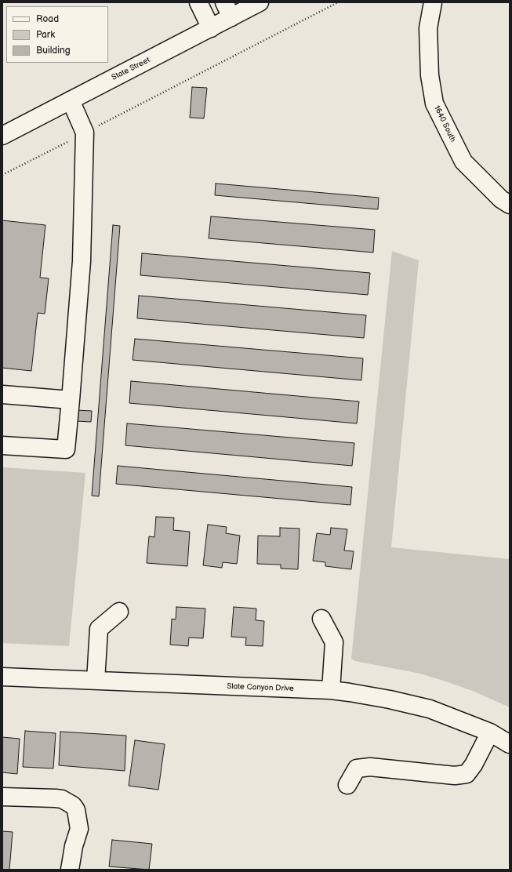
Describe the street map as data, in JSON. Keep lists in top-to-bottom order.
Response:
{
  "streets": {
    "street": ["State Street", "1640 South", "Slate Canyon Drive"]
  },
  "legend": ["Road", "Park", "Building"]
}
